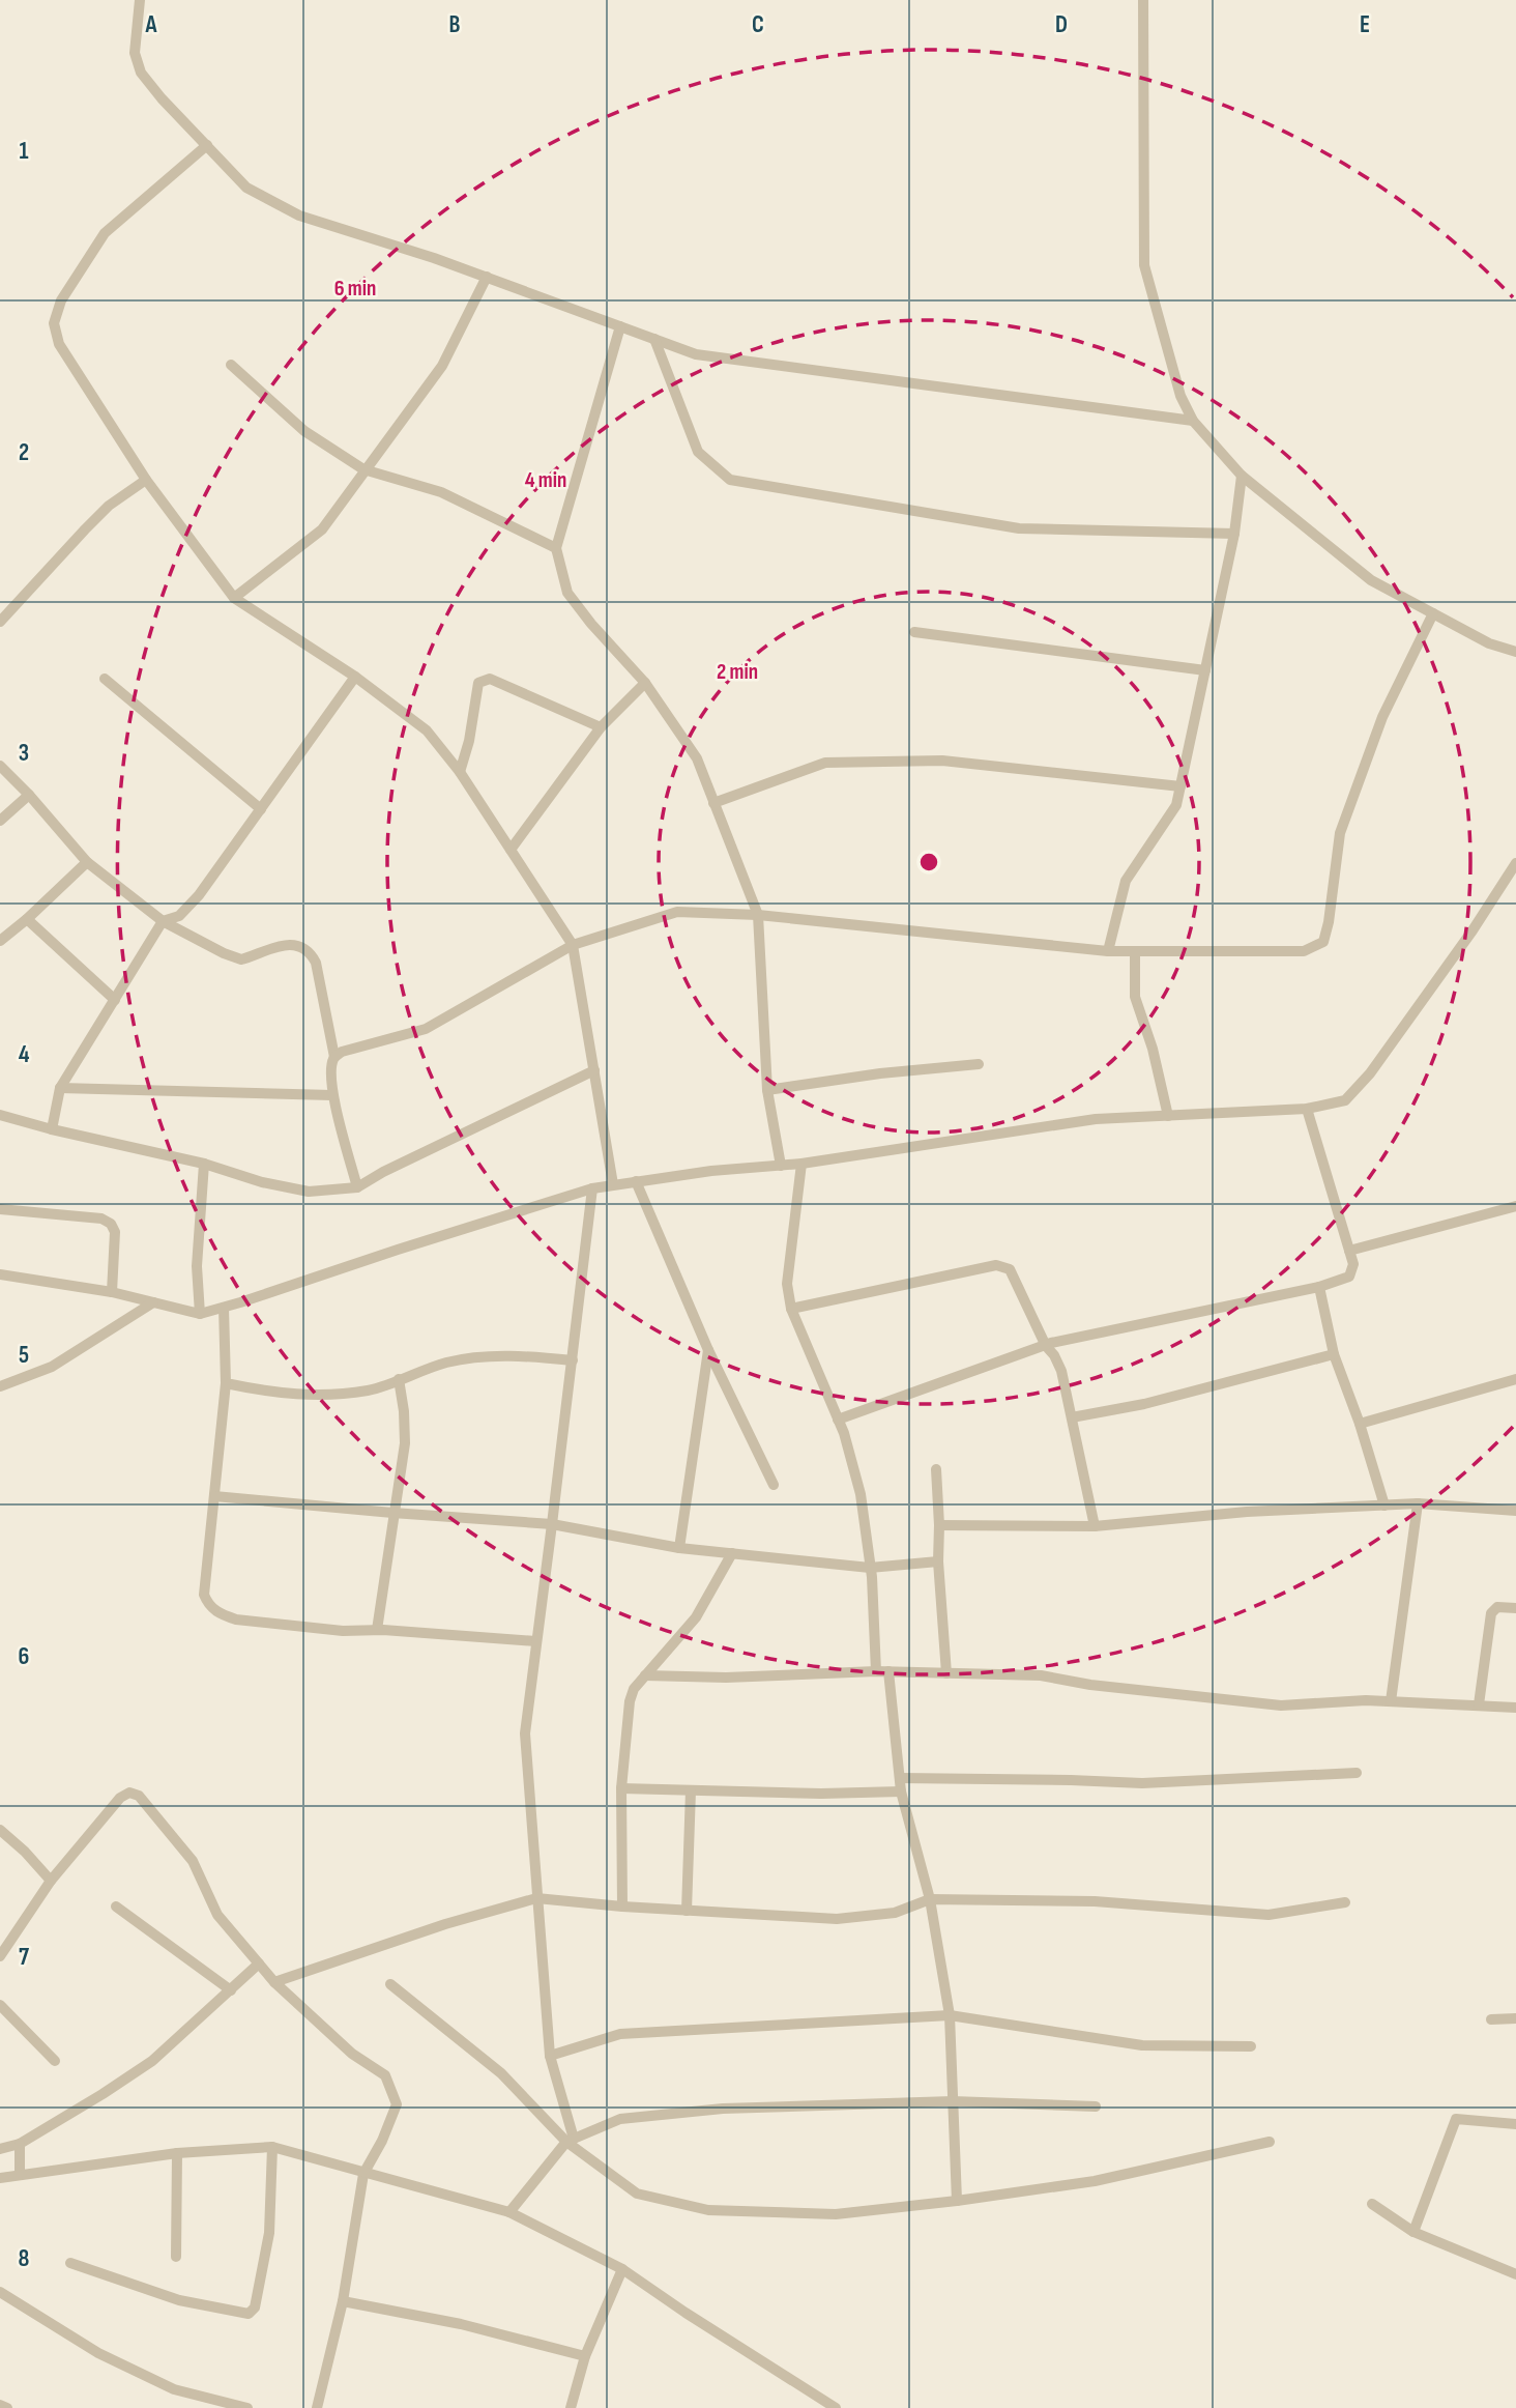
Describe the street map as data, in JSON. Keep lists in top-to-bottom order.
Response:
{
  "grid": {
    "columns": [
      "A",
      "B",
      "C",
      "D",
      "E"
    ],
    "rows": [
      "1",
      "2",
      "3",
      "4",
      "5",
      "6",
      "7",
      "8"
    ]
  },
  "rings": ["6 min", "4 min", "2 min"]
}
